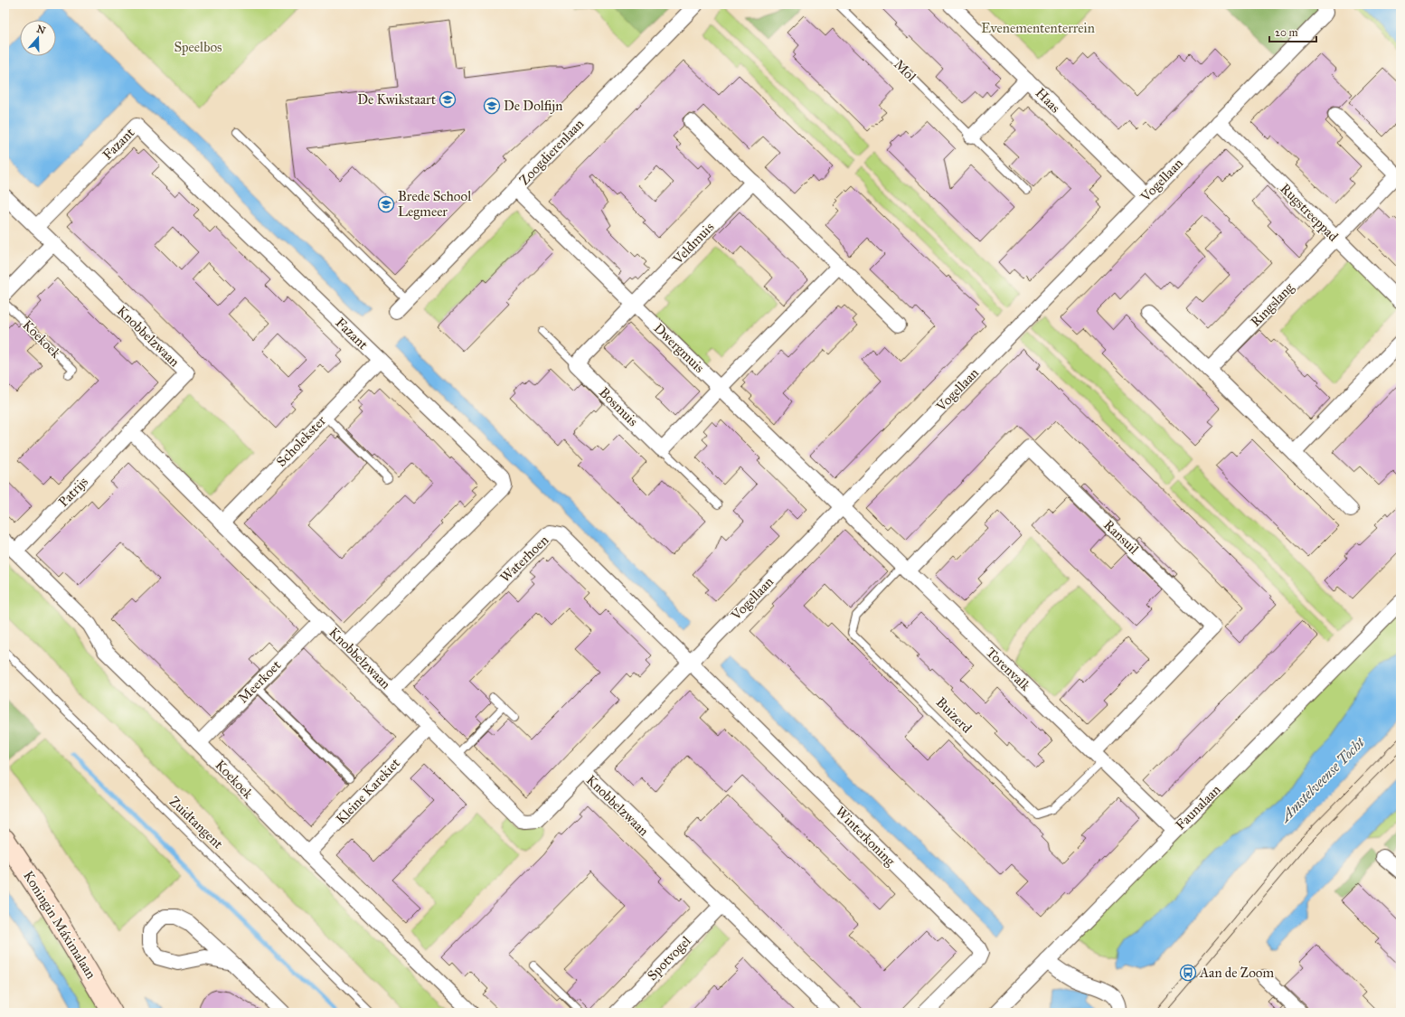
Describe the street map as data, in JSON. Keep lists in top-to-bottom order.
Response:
{
  "streets": {
    "main road": ["Koningin Máximalaan"],
    "street": [
      "Haas",
      "Fazant",
      "Zoogdierenlaan",
      "Vogellaan",
      "Rugstreeppad",
      "Veldmuis",
      "Ringslang",
      "Knobbelzwaan",
      "Koekoek",
      "Dwergmuis",
      "Bosmuis",
      "Scholekster",
      "Patrijs",
      "Ransuil",
      "Waterhoen",
      "Torenvalk",
      "Meerkoet",
      "Kleine Karekiet",
      "Faunalaan",
      "Winterkoning",
      "Spotvogel"
    ],
    "lane": ["Mol", "Buizerd", "Zuidtangent"]
  },
  "crossings": [
    ["Haas", "Vogellaan"],
    ["Fazant", "Knobbelzwaan"],
    ["Fazant", "Scholekster"],
    ["Zoogdierenlaan", "Dwergmuis"],
    ["Vogellaan", "Rugstreeppad"],
    ["Vogellaan", "Knobbelzwaan"],
    ["Vogellaan", "Dwergmuis"],
    ["Vogellaan", "Waterhoen"],
    ["Vogellaan", "Torenvalk"],
    ["Vogellaan", "Winterkoning"],
    ["Rugstreeppad", "Ringslang"],
    ["Veldmuis", "Dwergmuis"],
    ["Knobbelzwaan", "Scholekster"],
    ["Knobbelzwaan", "Patrijs"],
    ["Knobbelzwaan", "Waterhoen"],
    ["Knobbelzwaan", "Meerkoet"],
    ["Knobbelzwaan", "Kleine Karekiet"],
    ["Knobbelzwaan", "Spotvogel"],
    ["Koekoek", "Patrijs"],
    ["Koekoek", "Meerkoet"],
    ["Koekoek", "Kleine Karekiet"],
    ["Dwergmuis", "Torenvalk"],
    ["Ransuil", "Torenvalk"],
    ["Ransuil", "Buizerd"],
    ["Waterhoen", "Winterkoning"],
    ["Torenvalk", "Buizerd"],
    ["Torenvalk", "Faunalaan"]
  ],
  "water": ["Amstelveense Tocht"],
  "parks": ["Evenemententerrein", "Speelbos"],
  "places": {
    "school or university": ["De Kwikstaart", "De Dolfijn", "Brede School Legmeer"],
    "bus stop": ["Aan de Zoom"]
  },
  "scale_bar": "20 m",
  "north": "top"
}
